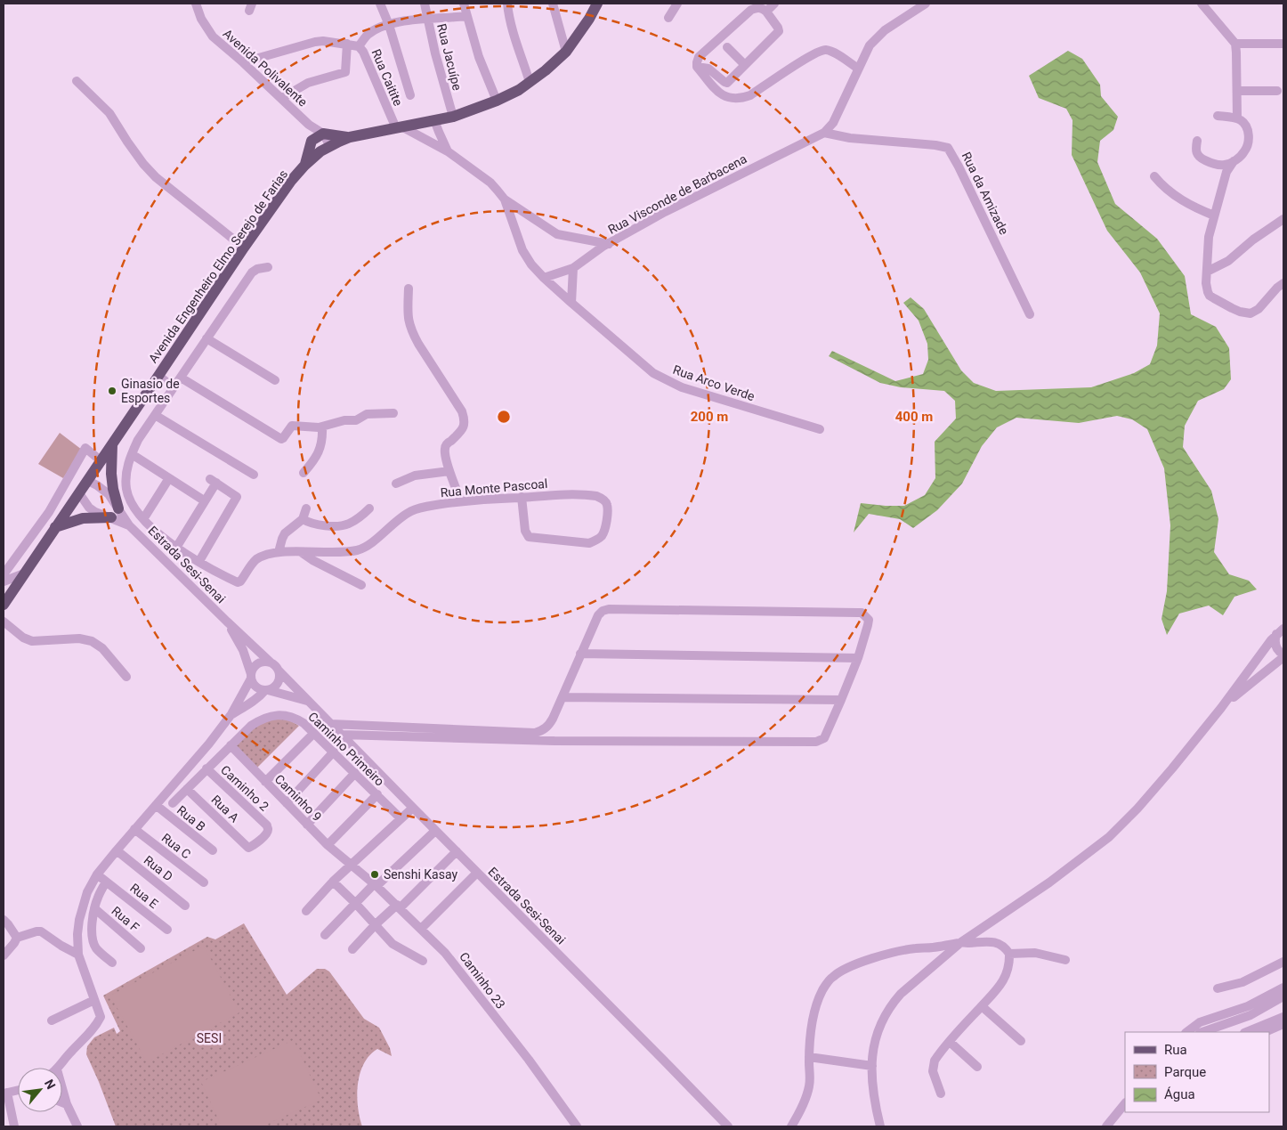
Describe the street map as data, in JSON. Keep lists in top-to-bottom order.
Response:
{
  "streets": {
    "main road": ["Avenida Engenheiro Elmo Serejo de Farias"],
    "street": [
      "Rua Jacuípe",
      "Avenida Polivalente",
      "Rua Caitite",
      "Rua da Amizade",
      "Rua Visconde de Barbacena",
      "Rua Arco Verde",
      "Rua Monte Pascoal",
      "Estrada Sesi-Senai",
      "Caminho Primeiro",
      "Caminho 2",
      "Caminho 9",
      "Rua A",
      "Rua B",
      "Rua C",
      "Rua D",
      "Rua E",
      "Rua F",
      "Caminho 23"
    ]
  },
  "crossings": [
    ["Rua Jacuípe", "Rua Caitite"],
    ["Rua Jacuípe", "Avenida Engenheiro Elmo Serejo de Farias"],
    ["Rua Caitite", "Avenida Engenheiro Elmo Serejo de Farias"],
    ["Rua da Amizade", "Rua Visconde de Barbacena"],
    ["Rua Visconde de Barbacena", "Rua Arco Verde"],
    ["Avenida Engenheiro Elmo Serejo de Farias", "Estrada Sesi-Senai"],
    ["Caminho Primeiro", "Caminho 2"],
    ["Caminho Primeiro", "Caminho 9"],
    ["Caminho 2", "Rua A"],
    ["Caminho 9", "Caminho 23"]
  ],
  "parks": ["SESI"],
  "places": ["Ginasio de Esportes", "Senshi Kasay"],
  "legend": ["Rua", "Parque", "Água"],
  "north": "top right",
  "rings": ["200 m", "400 m"]
}
